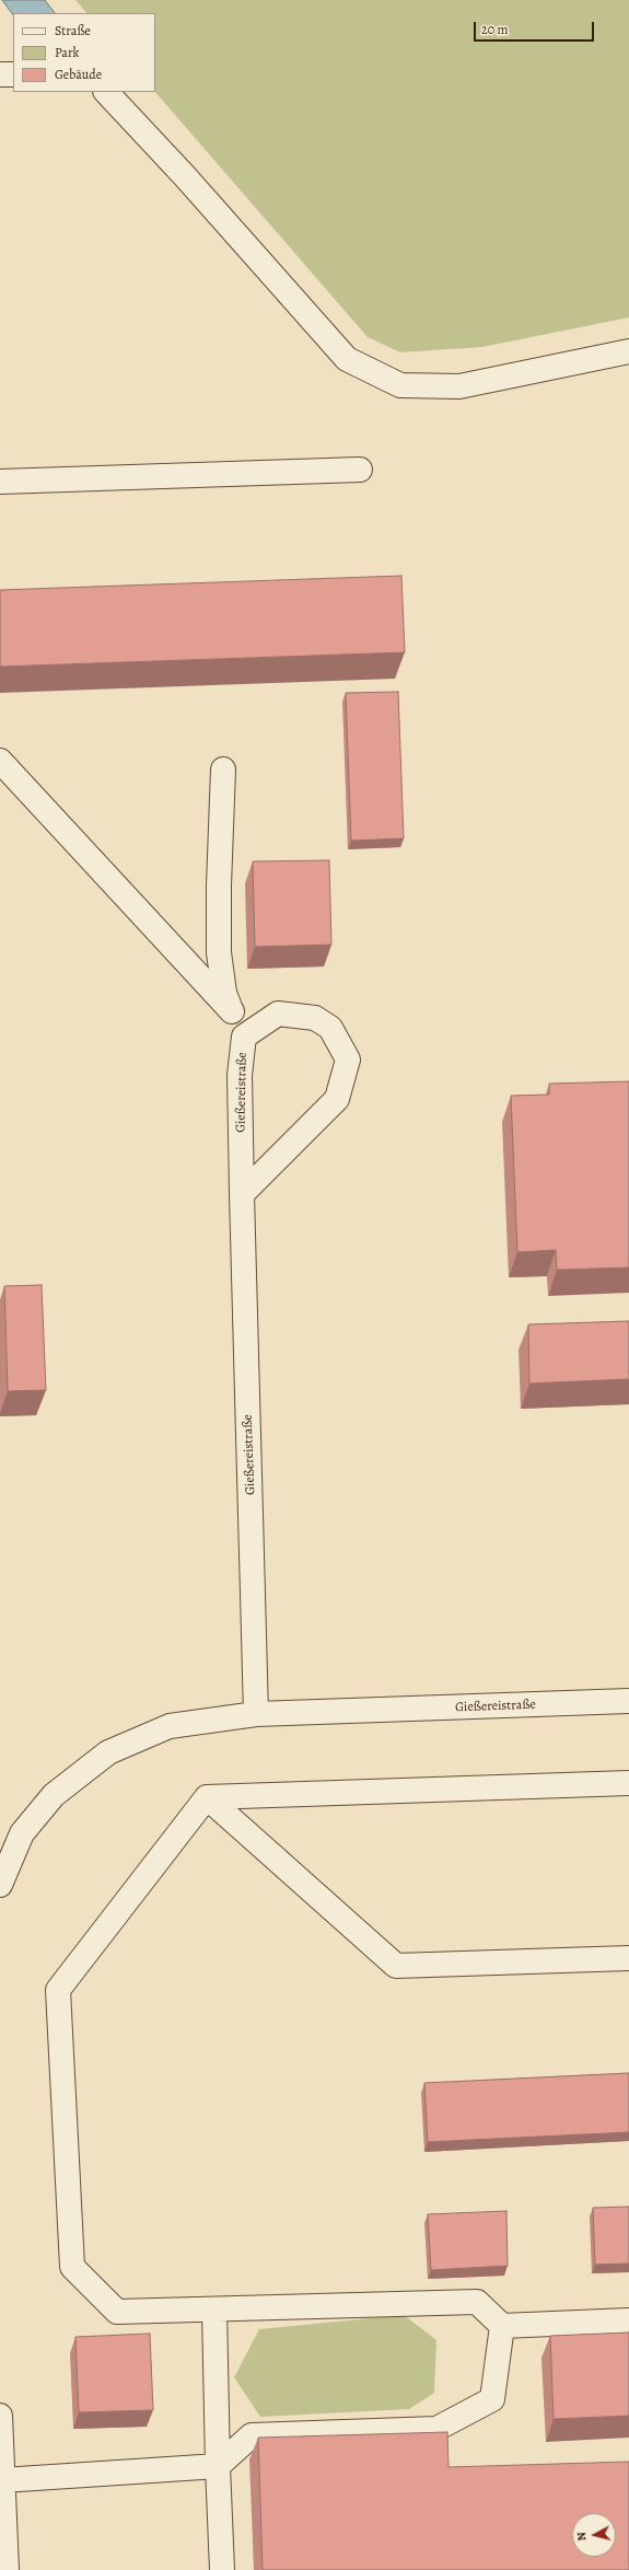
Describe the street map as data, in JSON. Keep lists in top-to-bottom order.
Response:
{
  "streets": {
    "street": ["Gießereistraße"]
  },
  "legend": ["Straße", "Park", "Gebäude"],
  "scale_bar": "20 m",
  "north": "left"
}
